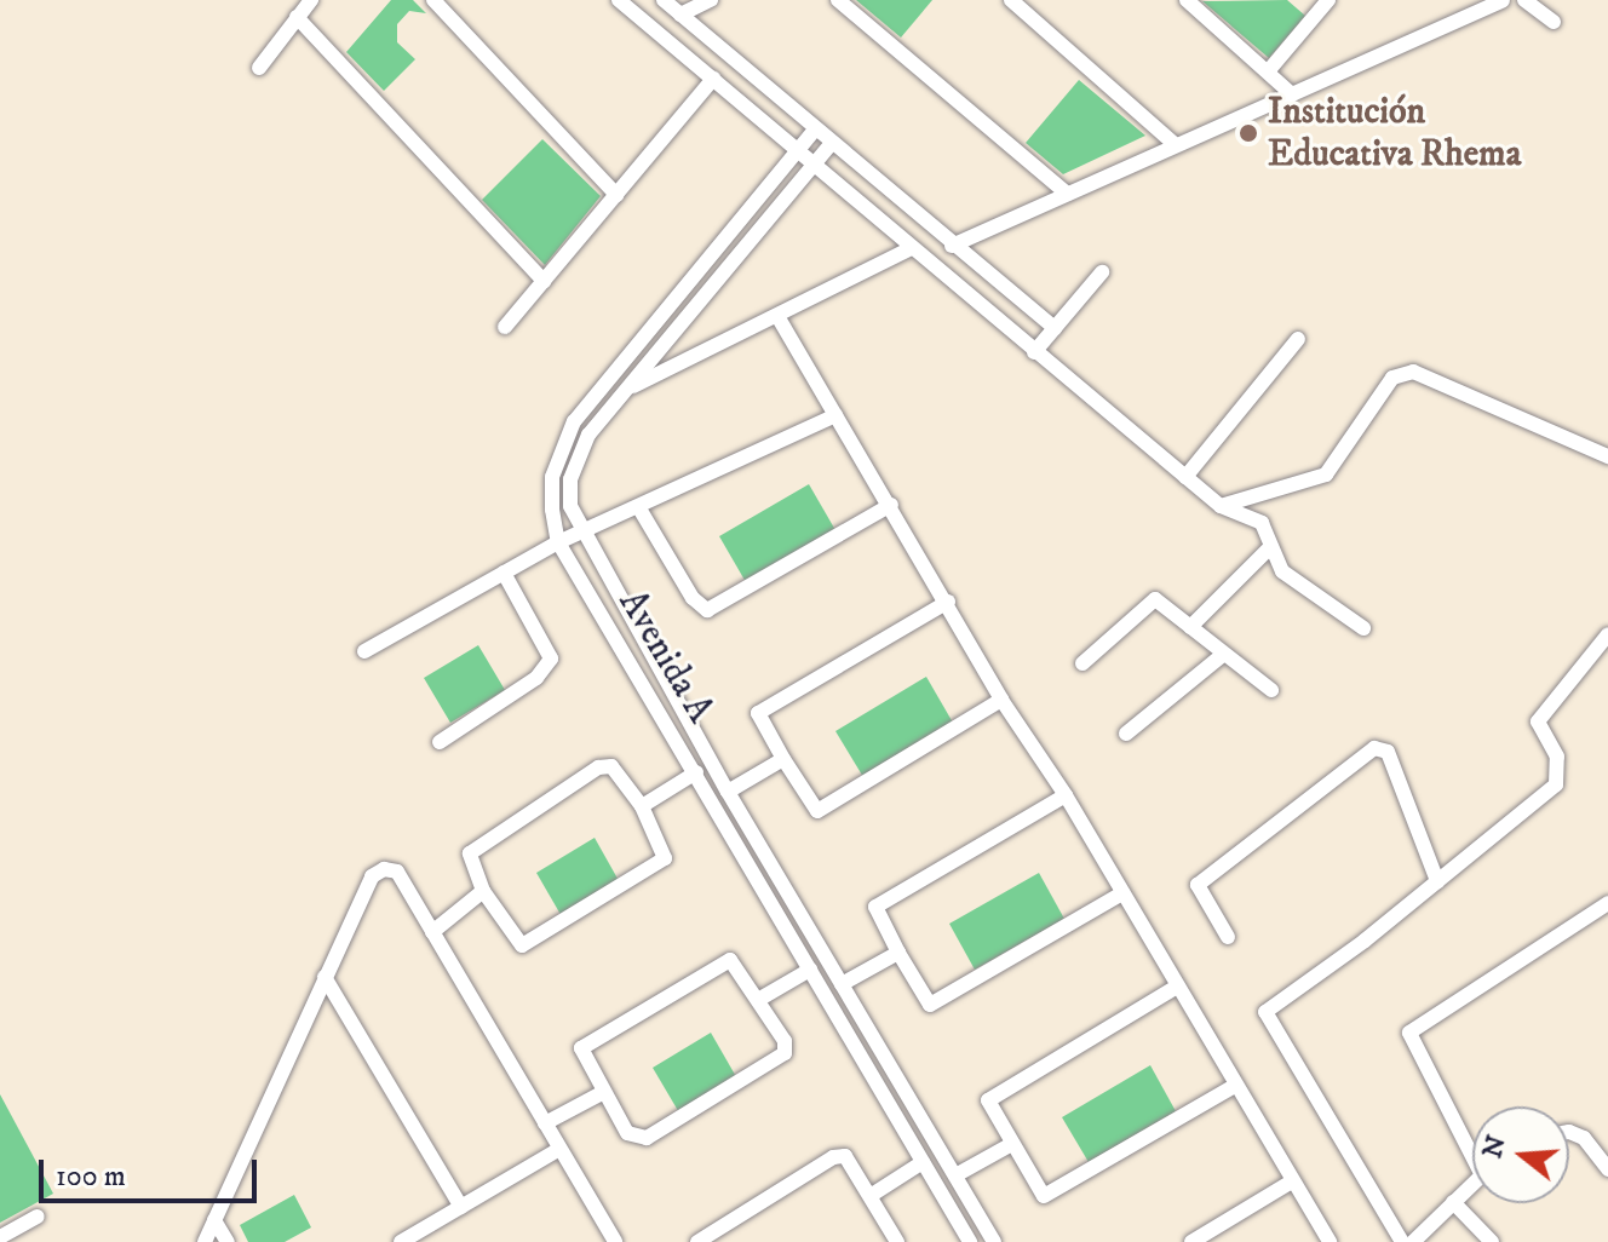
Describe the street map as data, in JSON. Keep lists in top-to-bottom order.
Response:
{
  "streets": {
    "street": ["Avenida A"]
  },
  "places": ["Institución Educativa Rhema"],
  "scale_bar": "100 m",
  "north": "left"
}
